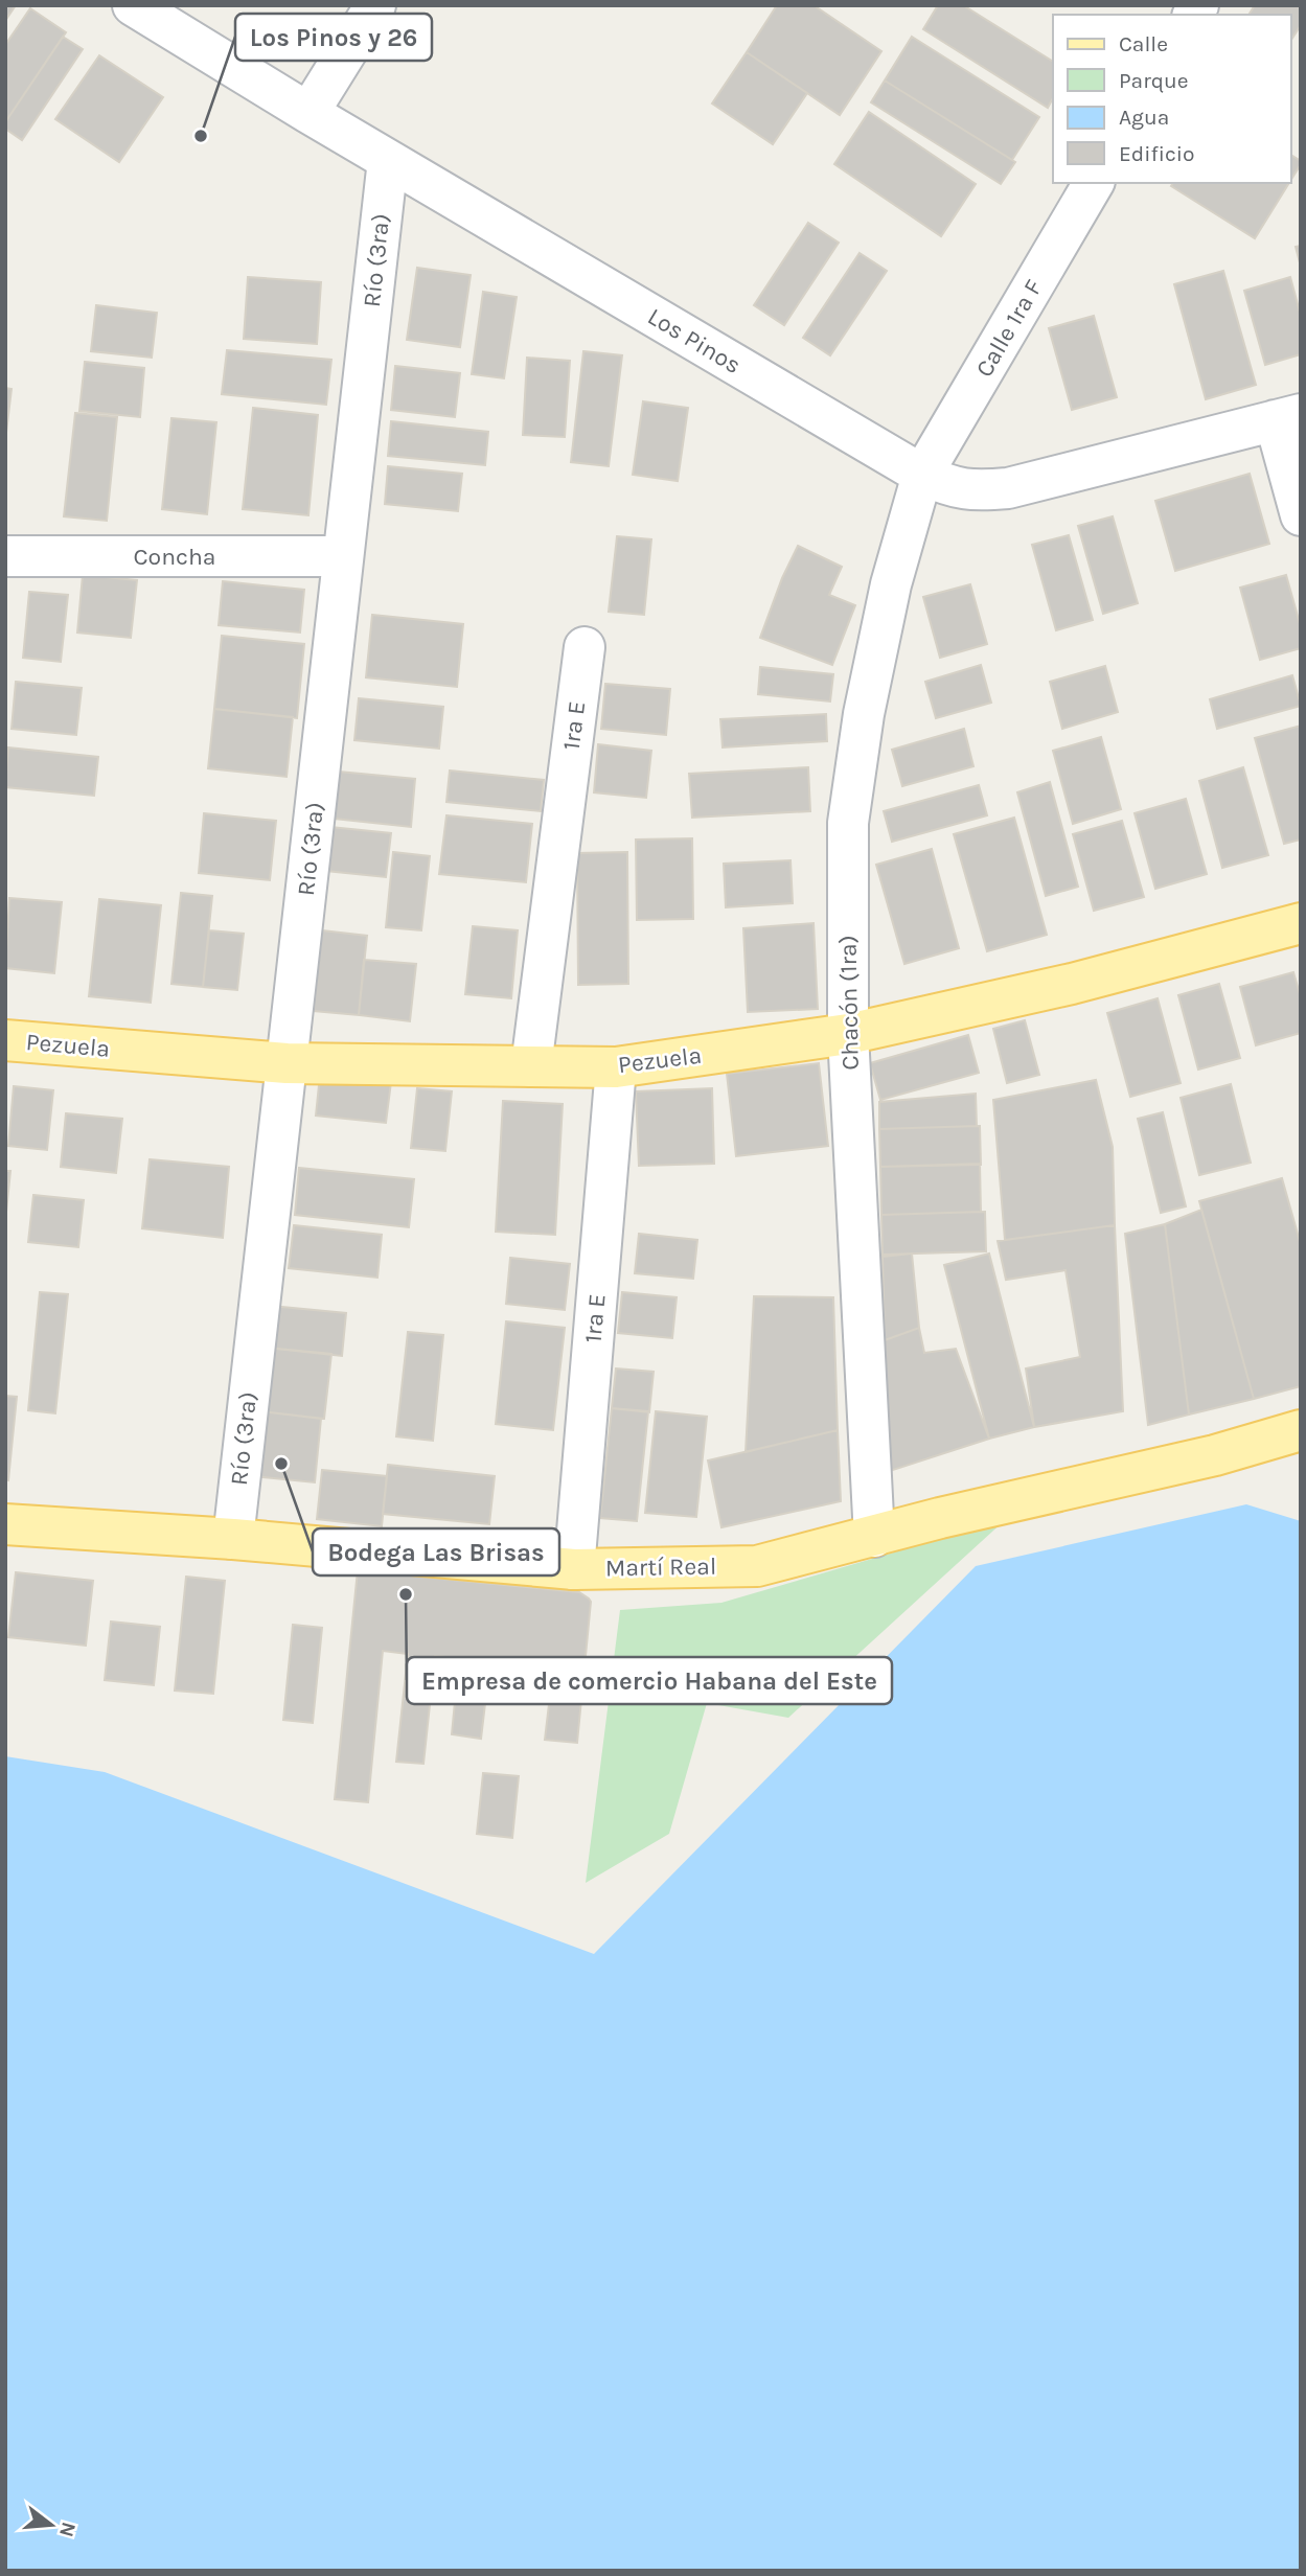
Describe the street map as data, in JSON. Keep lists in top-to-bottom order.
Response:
{
  "streets": {
    "main road": ["Pezuela", "Martí Real"],
    "street": [
      "Río (3ra)",
      "Calle 1ra F",
      "Los Pinos",
      "Concha",
      "1ra E",
      "Chacón (1ra)"
    ]
  },
  "crossings": [
    ["Río (3ra)", "Los Pinos"],
    ["Río (3ra)", "Concha"],
    ["Río (3ra)", "Pezuela"],
    ["Río (3ra)", "Martí Real"],
    ["Calle 1ra F", "Los Pinos"],
    ["Calle 1ra F", "Chacón (1ra)"],
    ["Los Pinos", "Chacón (1ra)"],
    ["1ra E", "Pezuela"],
    ["1ra E", "Martí Real"],
    ["Chacón (1ra)", "Pezuela"],
    ["Chacón (1ra)", "Martí Real"]
  ],
  "places": ["Los Pinos y 26", "Bodega Las Brisas", "Empresa de comercio Habana del Este"],
  "legend": [
    "Calle",
    "Parque",
    "Agua",
    "Edificio"
  ],
  "north": "right"
}
